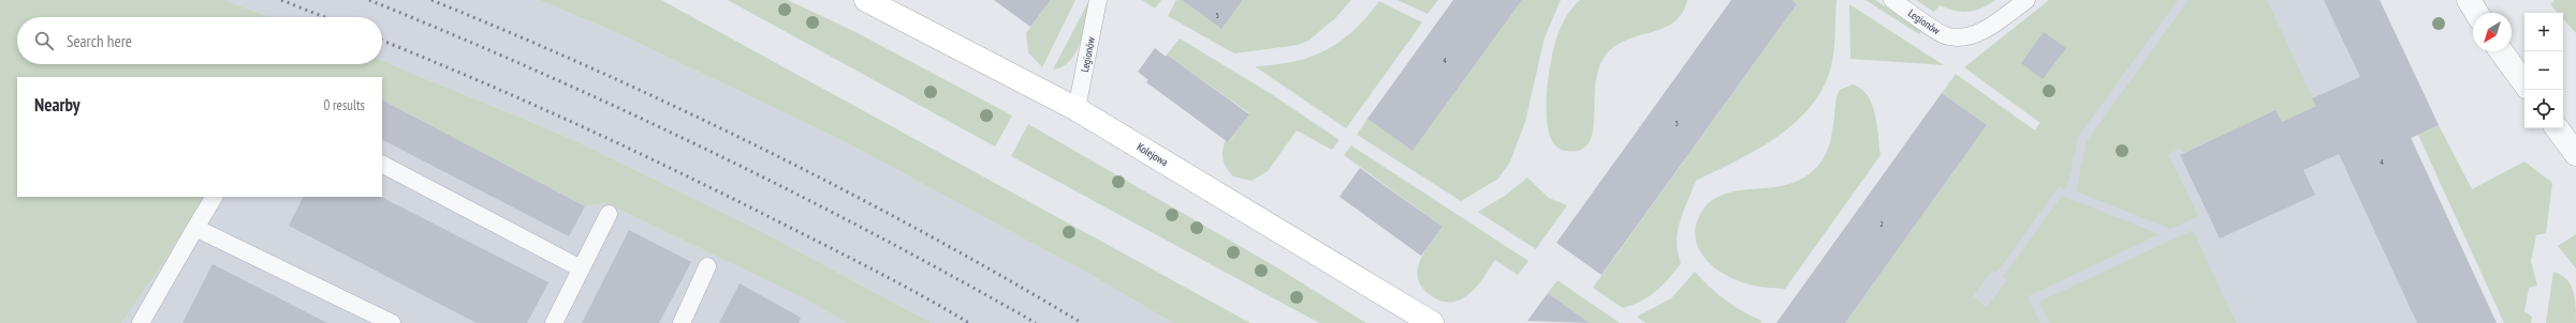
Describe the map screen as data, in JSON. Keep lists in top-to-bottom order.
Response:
{
  "streets": {
    "street": ["Kolejowa"],
    "lane": ["Legionów"]
  },
  "crossings": [
    ["Legionów", "Kolejowa"]
  ],
  "house_numbers": [
    "5",
    "4",
    "3",
    "4",
    "2"
  ],
  "north": "bottom left",
  "page": {
    "map_buttons": ["+", "−"],
    "search": "Search here",
    "heading": ["Nearby", "0 results"]
  }
}
